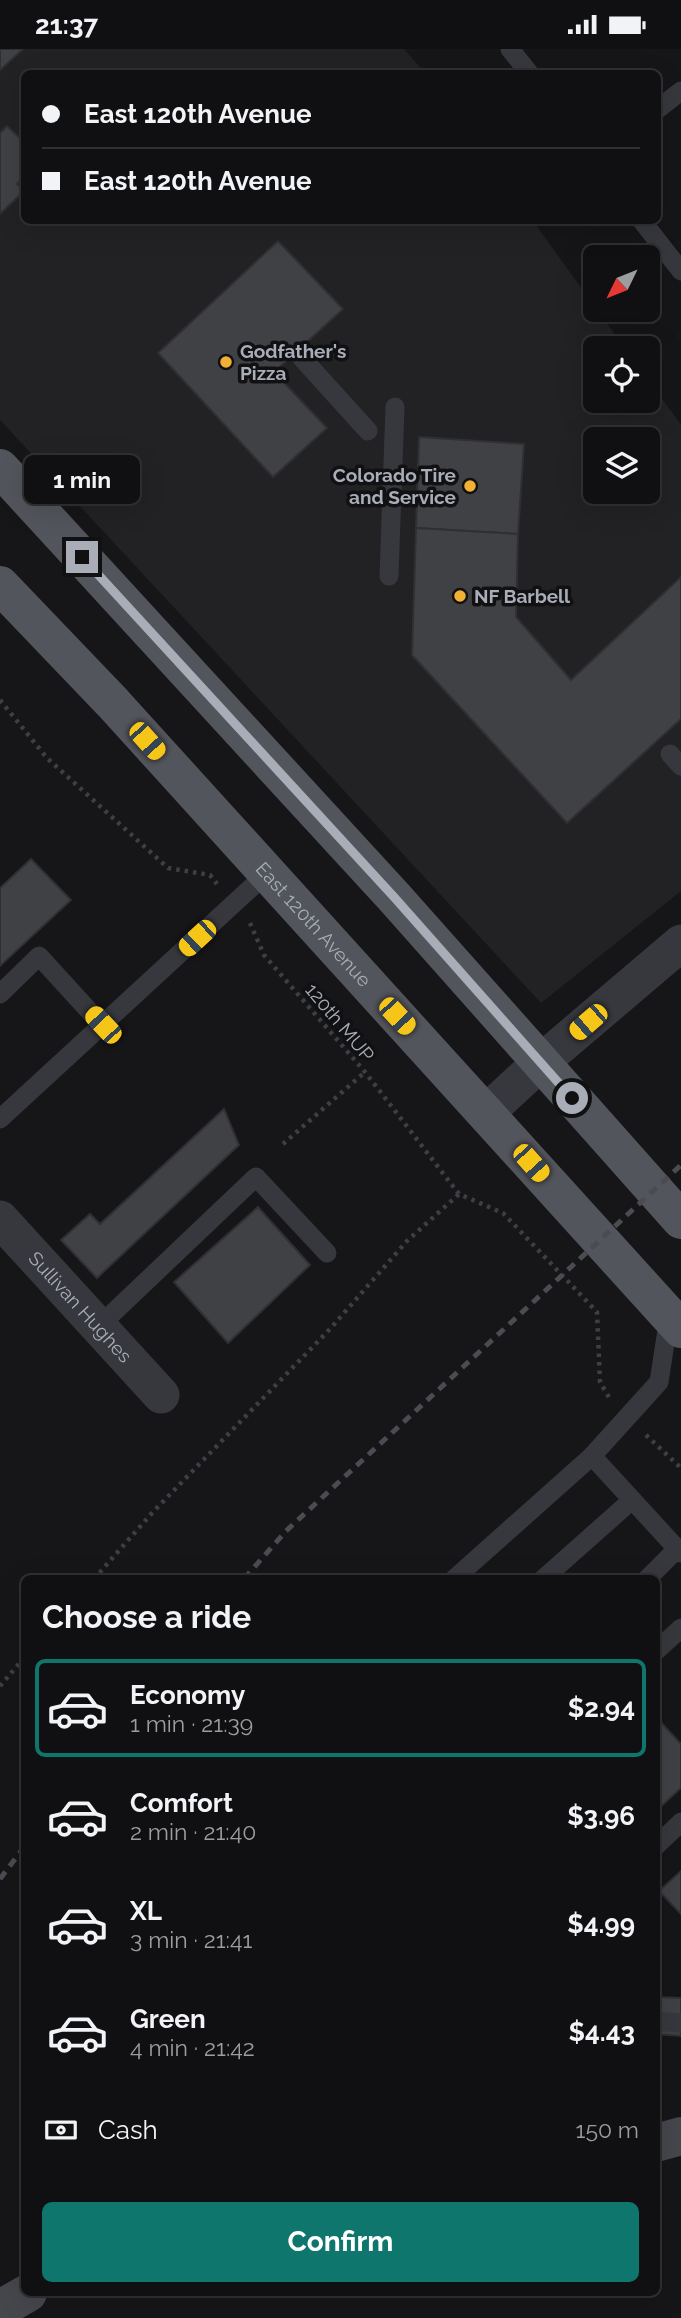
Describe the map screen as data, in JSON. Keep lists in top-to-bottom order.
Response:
{
  "streets": {
    "main road": ["East 120th Avenue"],
    "street": ["Sullivan Hughes"],
    "path": ["120th MUP"]
  },
  "places": ["Godfather's Pizza", "Colorado Tire and Service", "NF Barbell"],
  "north": "bottom left",
  "page": {
    "status": "21:37",
    "banner": ["East 120th Avenue", "East 120th Avenue"],
    "bubble": "1 min",
    "heading": "Choose a ride",
    "list": [
      {
        "name": "Economy",
        "note": "1 min · 21:39",
        "value": "$2.94"
      },
      {
        "name": "Comfort",
        "note": "2 min · 21:40",
        "value": "$3.96"
      },
      {
        "name": "XL",
        "note": "3 min · 21:41",
        "value": "$4.99"
      },
      {
        "name": "Green",
        "note": "4 min · 21:42",
        "value": "$4.43"
      }
    ],
    "pay": ["Cash", "150 m"],
    "buttons": "Confirm"
  }
}
